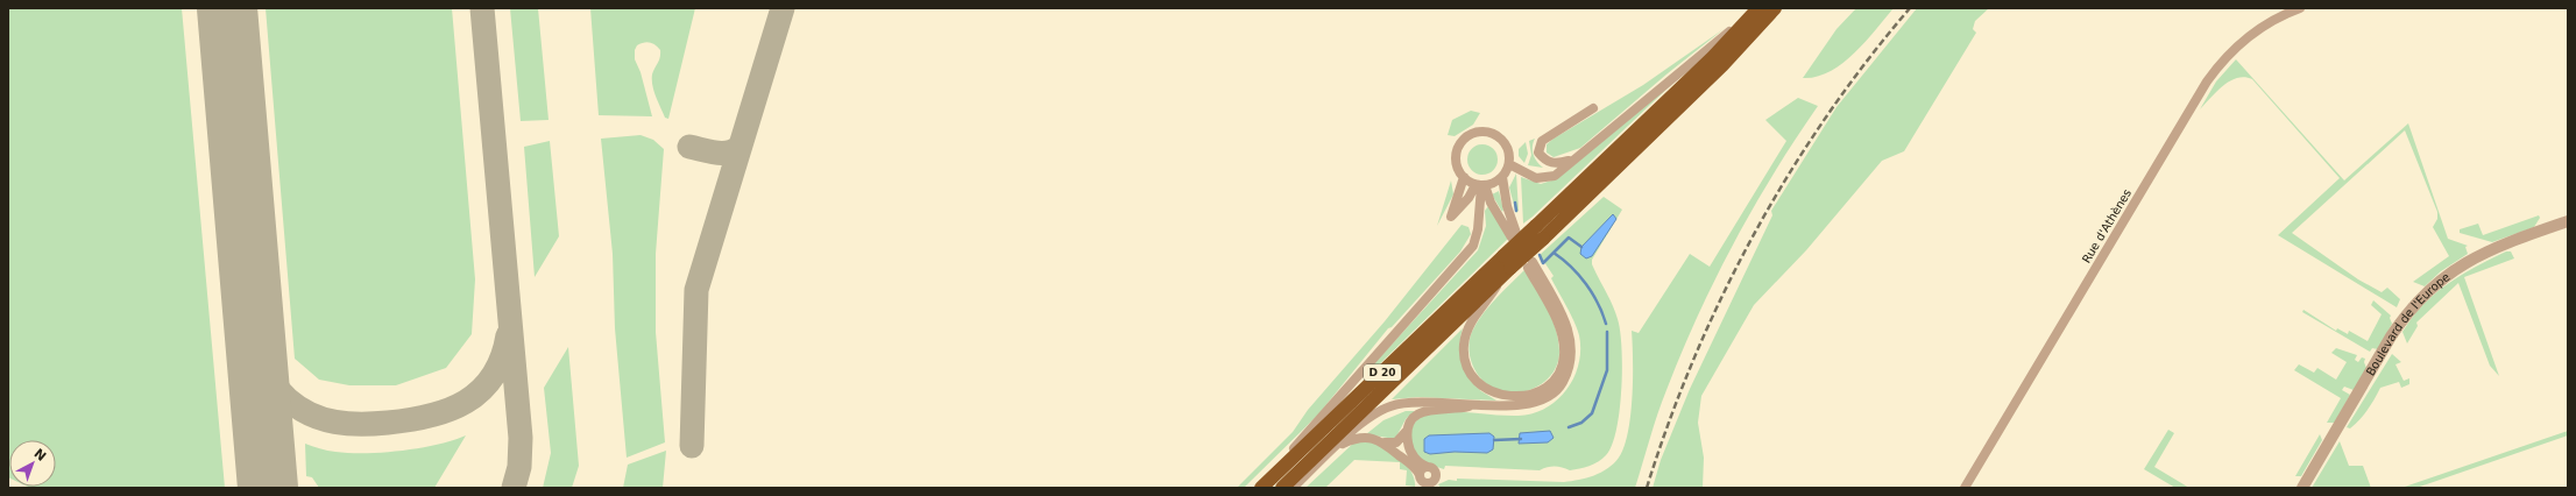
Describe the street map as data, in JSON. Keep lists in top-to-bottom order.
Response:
{
  "streets": {
    "highway": ["D 20"],
    "street": ["Rue d'Athènes", "Boulevard de l'Europe"]
  },
  "north": "top right"
}
